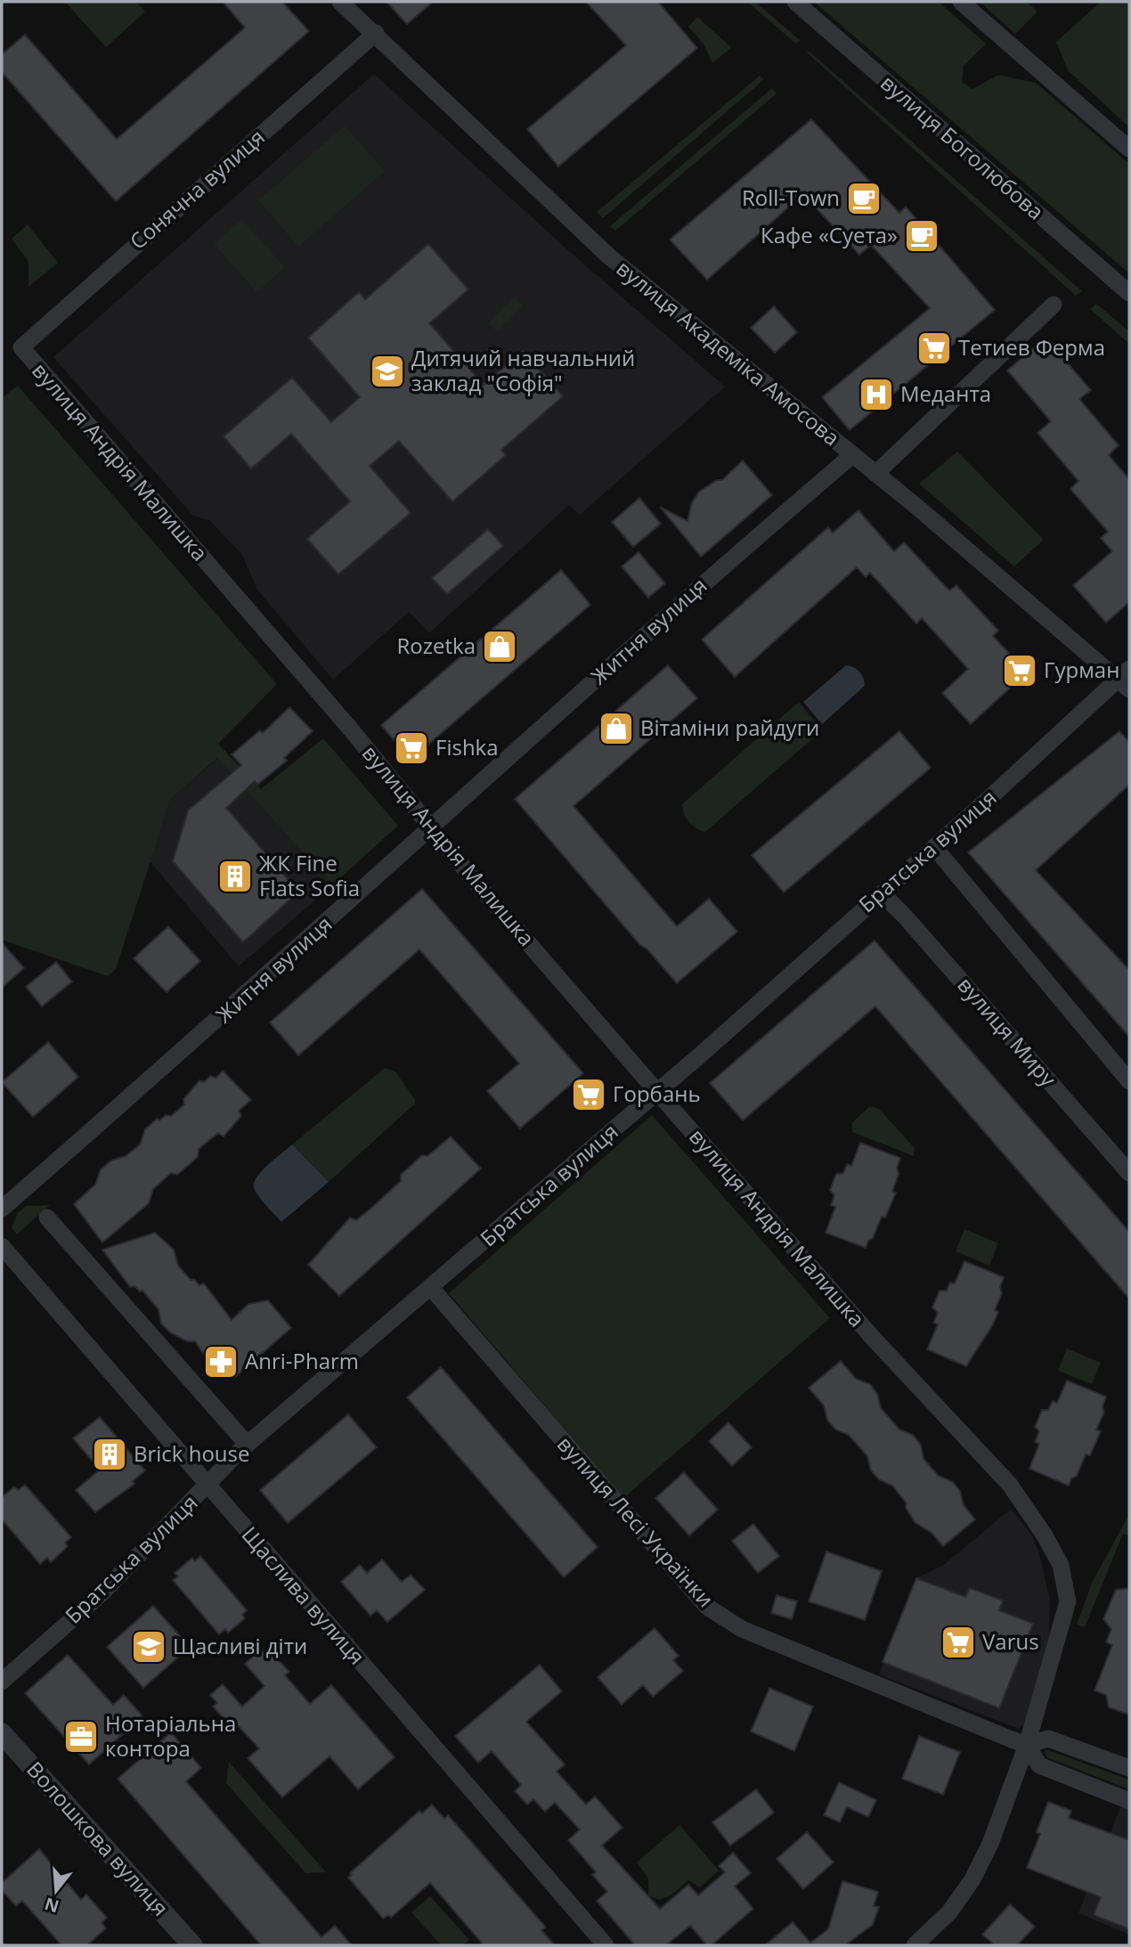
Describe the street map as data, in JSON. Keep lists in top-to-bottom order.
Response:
{
  "streets": {
    "street": [
      "вулиця Боголюбова",
      "Сонячна вулиця",
      "вулиця Академіка Амосова",
      "вулиця Андрія Малишка",
      "Житня вулиця",
      "Братська вулиця",
      "вулиця Миру",
      "вулиця Лесі Українки",
      "Щаслива вулиця",
      "Волошкова вулиця"
    ]
  },
  "crossings": [
    ["Сонячна вулиця", "вулиця Академіка Амосова"],
    ["Сонячна вулиця", "вулиця Андрія Малишка"],
    ["вулиця Академіка Амосова", "Житня вулиця"],
    ["вулиця Академіка Амосова", "Братська вулиця"],
    ["вулиця Андрія Малишка", "Житня вулиця"],
    ["вулиця Андрія Малишка", "Братська вулиця"],
    ["вулиця Андрія Малишка", "вулиця Лесі Українки"],
    ["Братська вулиця", "вулиця Миру"],
    ["Братська вулиця", "вулиця Лесі Українки"],
    ["Братська вулиця", "Щаслива вулиця"]
  ],
  "places": {
    "cafe": ["Roll-Town", "Кафе «Суета»"],
    "supermarket": [
      "Тетиев Ферма",
      "Гурман",
      "Fishka",
      "Горбань",
      "Varus"
    ],
    "school or university": ["Дитячий навчальний заклад \"Софія\"", "Щасливі діти"],
    "hospital": ["Меданта"],
    "shop": ["Rozetka", "Вітаміни райдуги"],
    "building": ["ЖК Fine Flats Sofia", "Brick house"],
    "pharmacy": ["Anri-Pharm"],
    "office": ["Нотаріальна контора"]
  },
  "north": "bottom"
}
